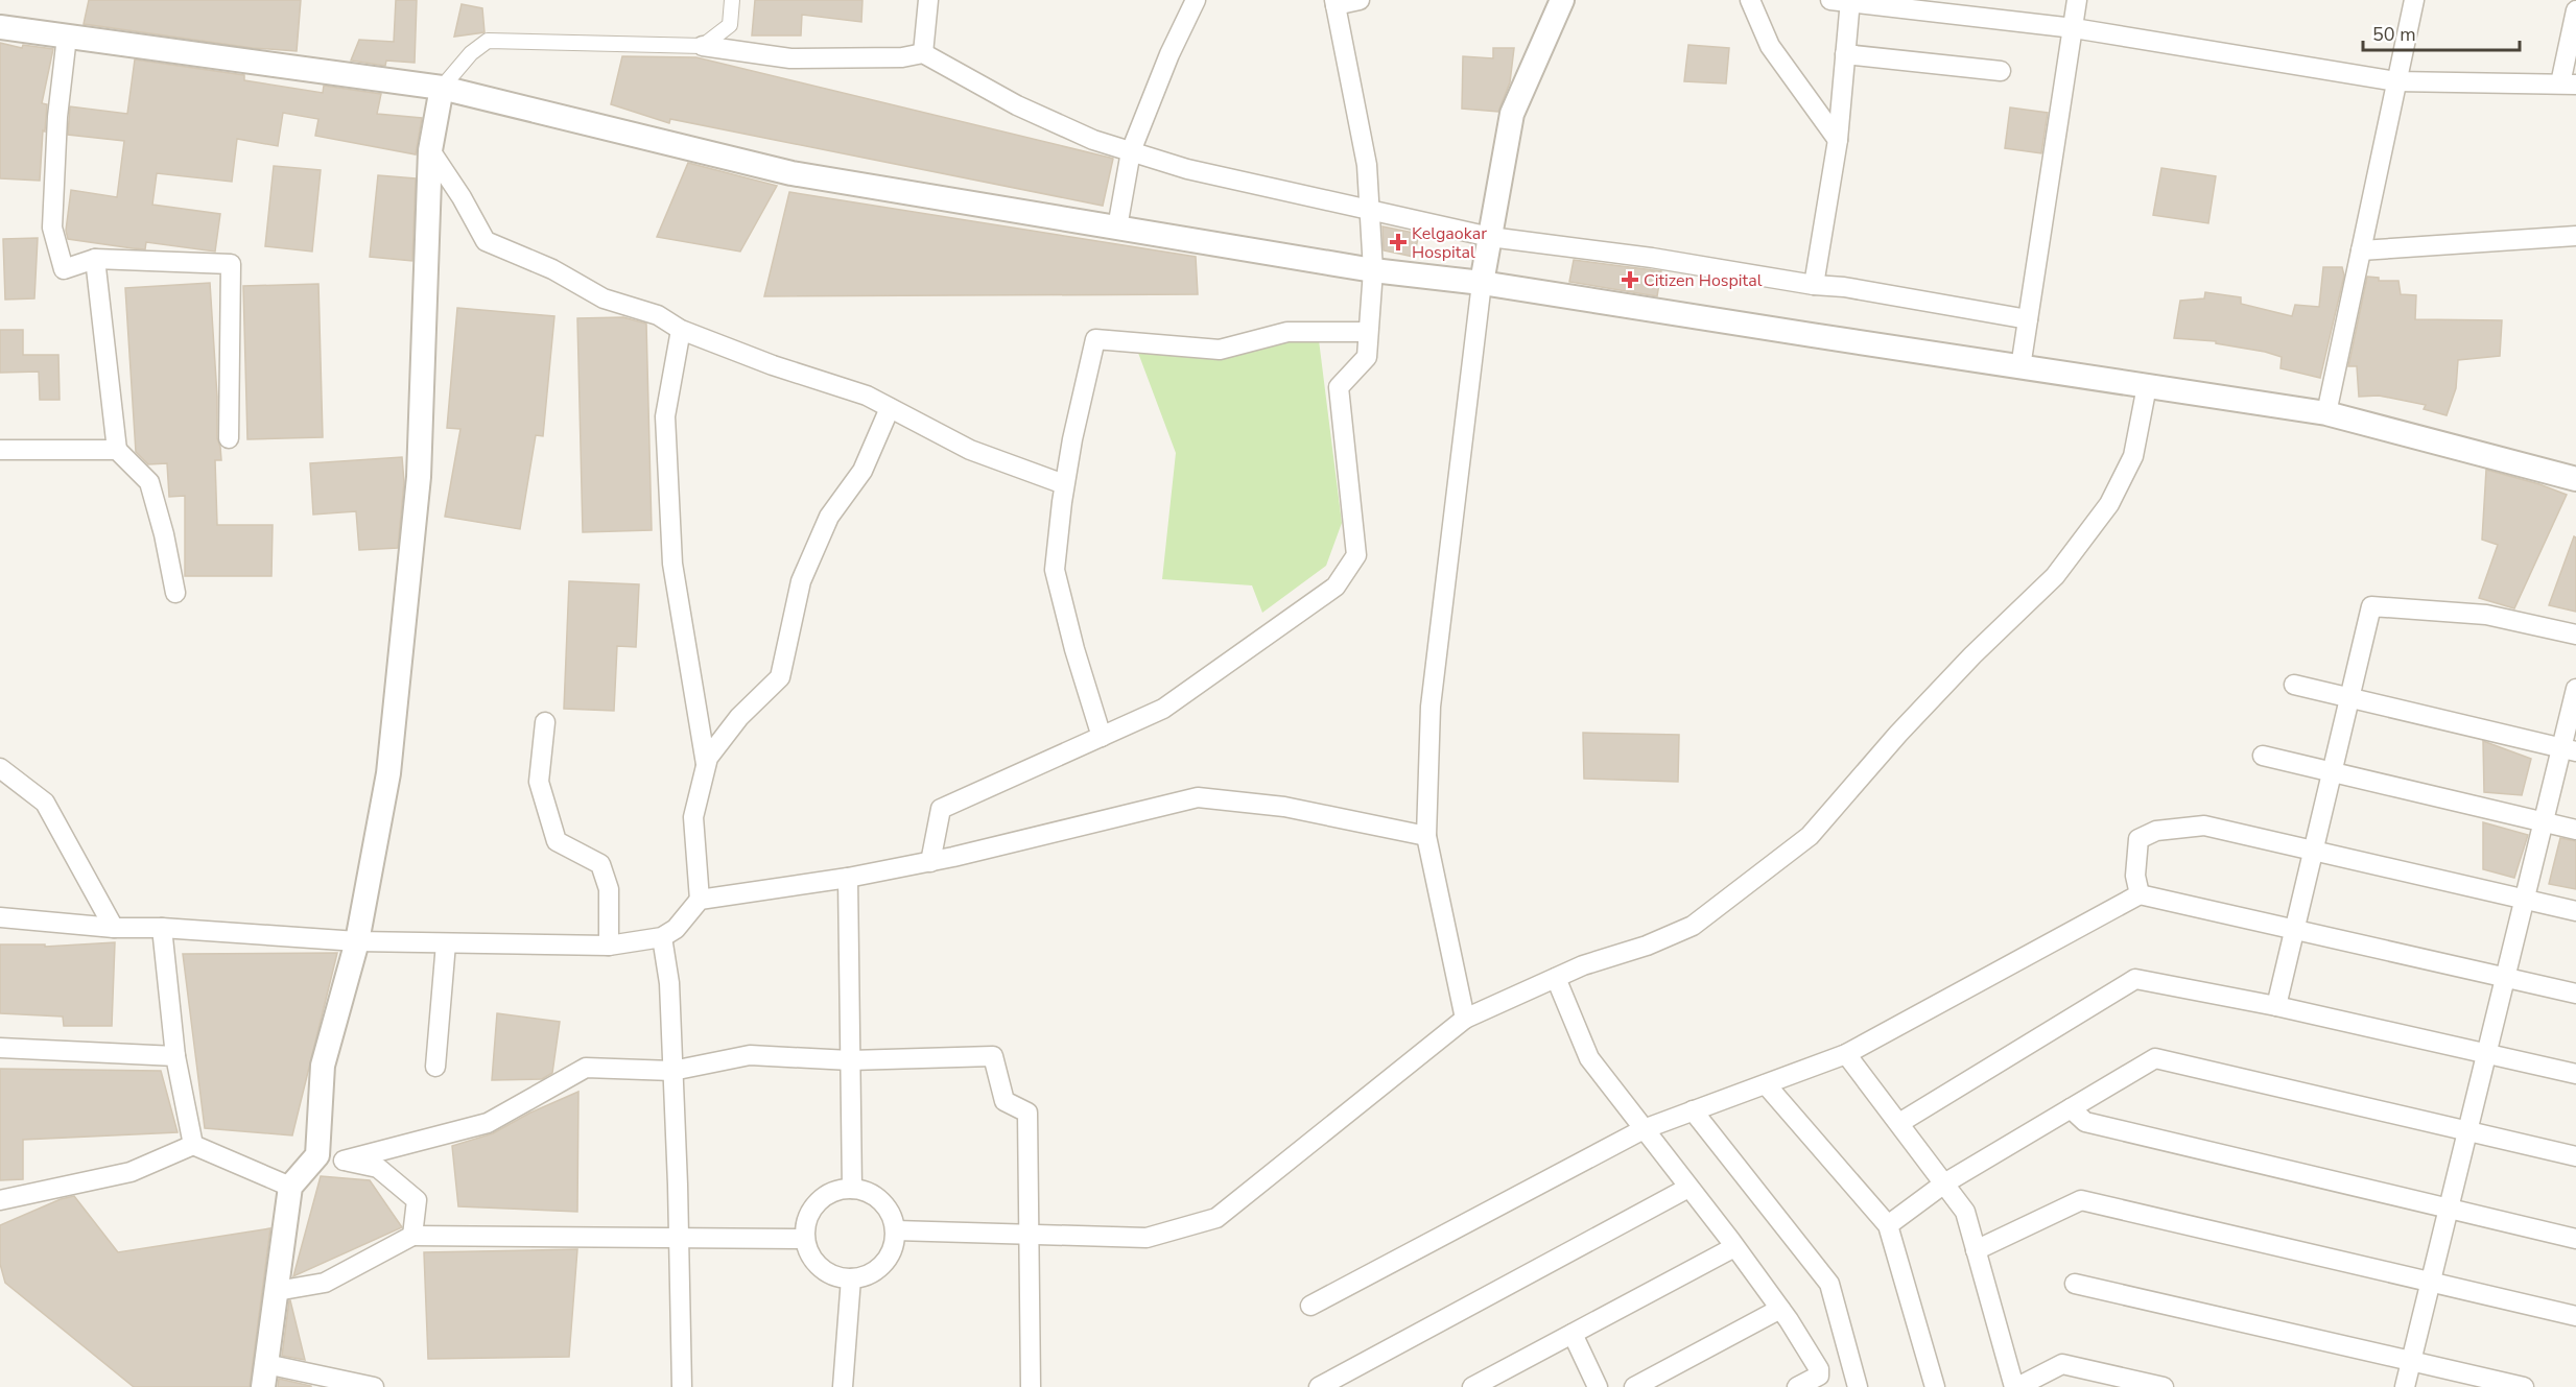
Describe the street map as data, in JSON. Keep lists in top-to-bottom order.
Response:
{
  "places": {
    "health": ["Kelgaokar Hospital", "Citizen Hospital"]
  },
  "scale_bar": "50 m"
}
